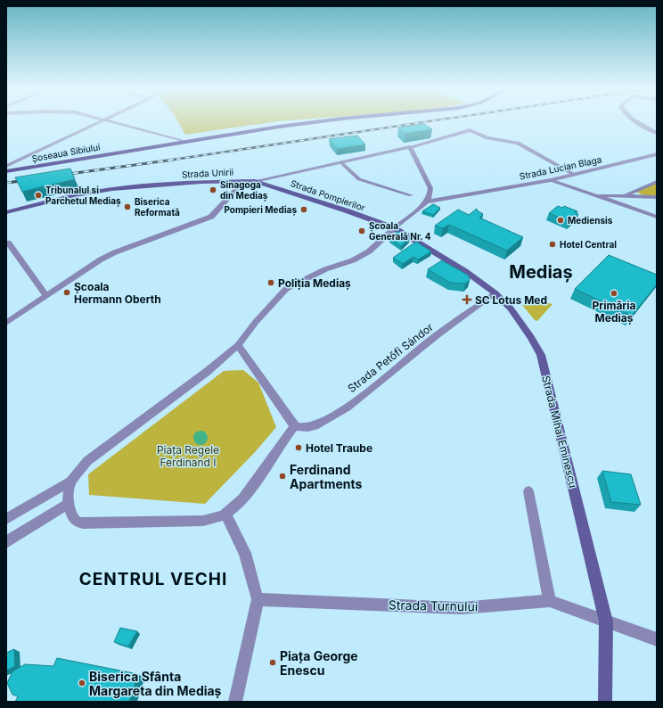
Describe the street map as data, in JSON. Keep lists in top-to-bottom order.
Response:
{
  "streets": {
    "main road": [
      "Șoseaua Sibiului",
      "Strada Unirii",
      "Strada Pompierilor",
      "Strada Mihai Eminescu"
    ],
    "street": ["Strada Lucian Blaga", "Strada Petőfi Sándor", "Strada Turnului"]
  },
  "crossings": [
    ["Strada Lucian Blaga", "Strada Unirii"],
    ["Strada Unirii", "Strada Pompierilor"],
    ["Strada Pompierilor", "Strada Mihai Eminescu"],
    ["Strada Petőfi Sándor", "Strada Mihai Eminescu"],
    ["Strada Mihai Eminescu", "Strada Turnului"]
  ],
  "districts": ["Mediaș", "CENTRUL VECHI"],
  "parks": ["Piața Regele Ferdinand I"],
  "places": {
    "other": [
      "Sinagoga din Mediaș",
      "Tribunalul si Parchetul Mediaș",
      "Biserica Reformată",
      "Pompieri Mediaș",
      "Mediensis",
      "Școala Generală Nr. 4",
      "Hotel Central",
      "Poliția Mediaș",
      "Școala Hermann Oberth",
      "Primăria Mediaș",
      "Hotel Traube",
      "Ferdinand Apartments",
      "Piața George Enescu",
      "Biserica Sfânta Margareta din Mediaș"
    ],
    "health": ["SC Lotus Med"]
  }
}
